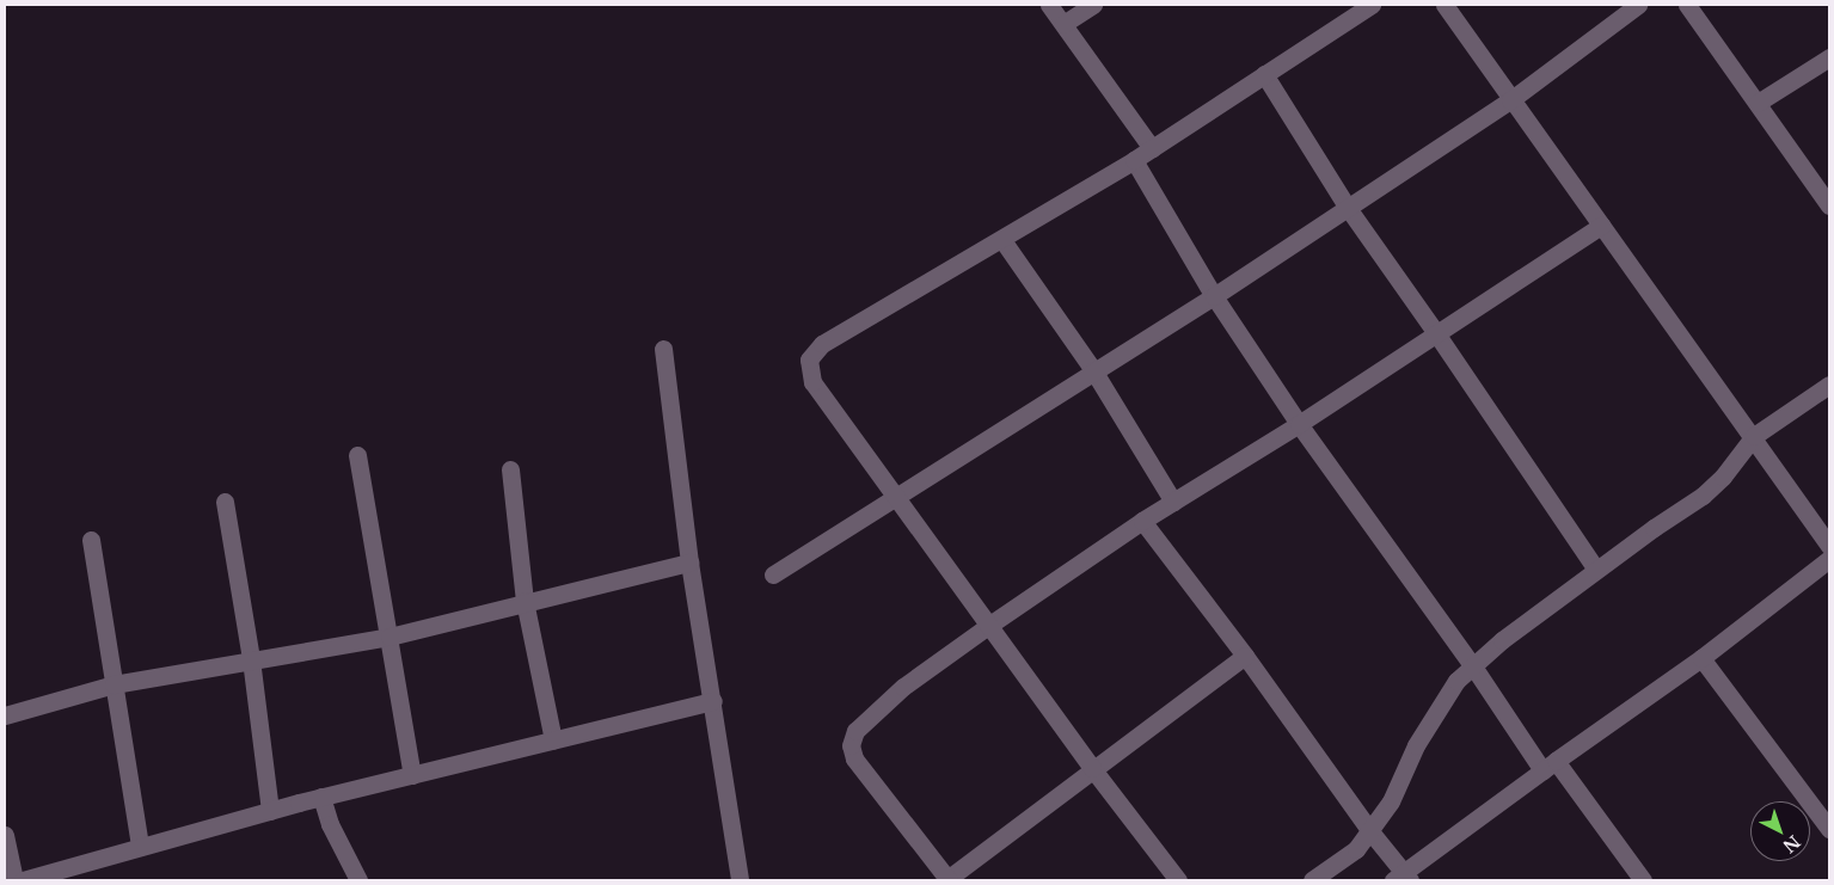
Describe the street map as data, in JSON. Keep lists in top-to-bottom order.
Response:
{
  "north": "bottom right"
}
